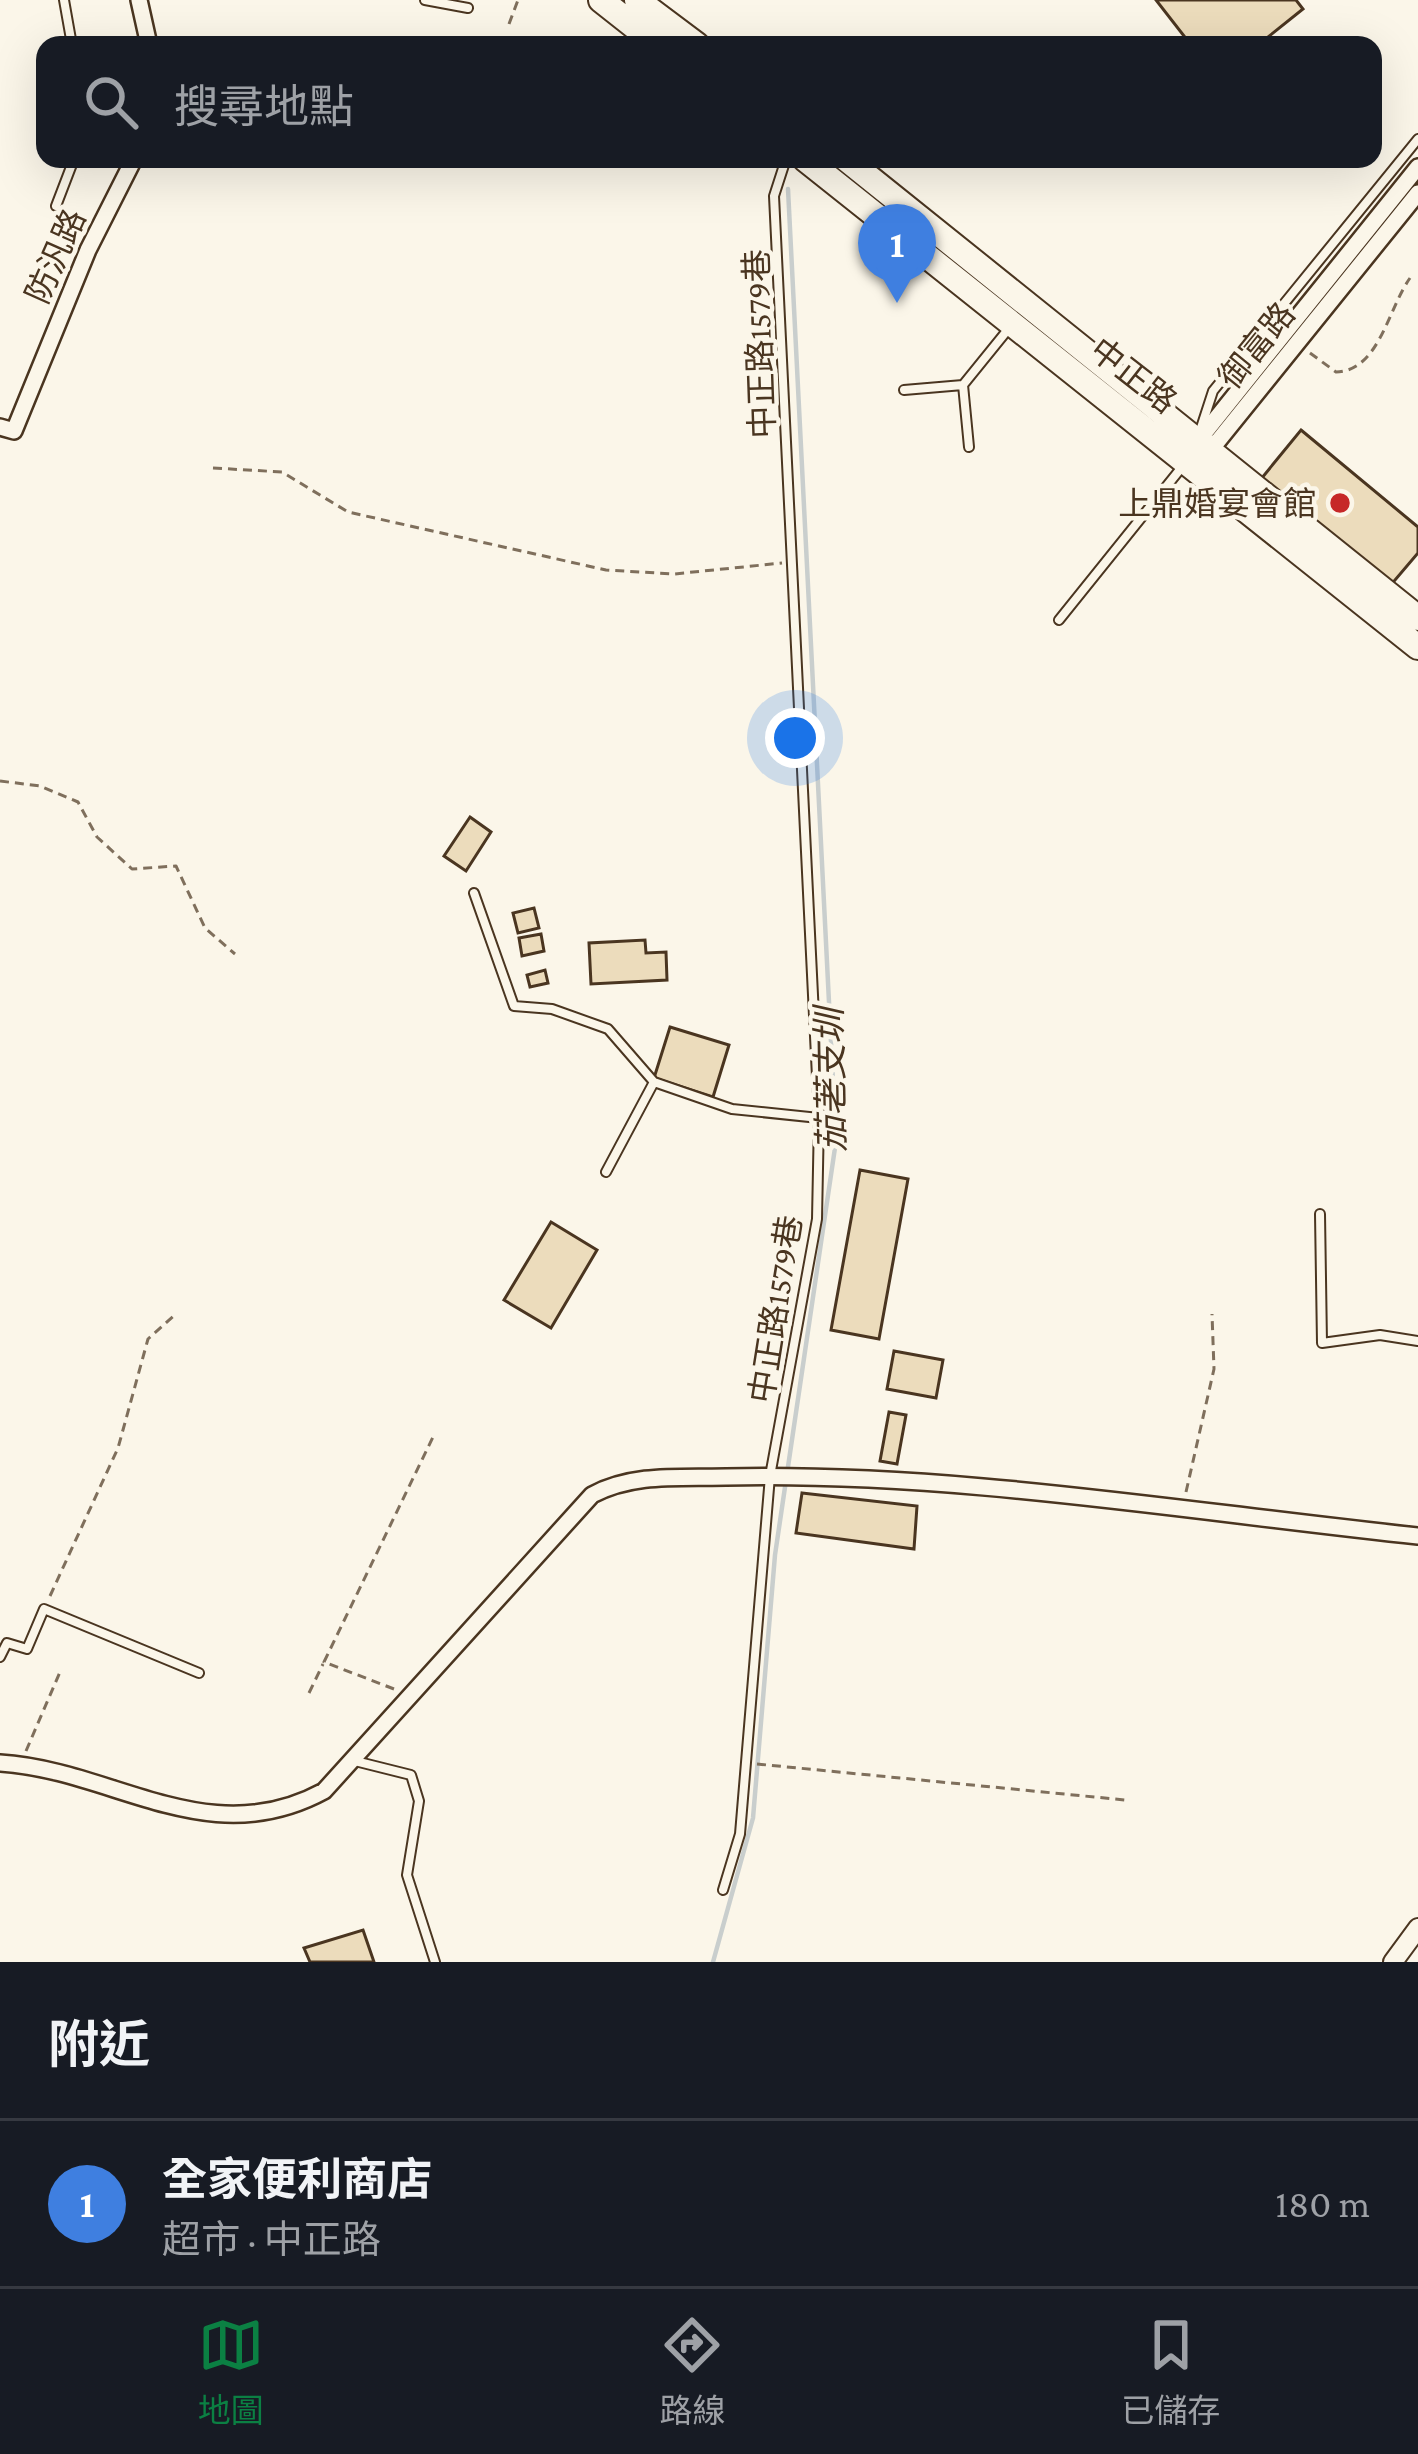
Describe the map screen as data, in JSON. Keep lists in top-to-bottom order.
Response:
{
  "streets": {
    "main road": ["中正路"],
    "street": ["防汎路", "御富路"],
    "lane": ["中正路1579巷"]
  },
  "crossings": [
    ["御富路", "中正路"]
  ],
  "water": ["茄荖支圳"],
  "places": ["上鼎婚宴會館"],
  "page": {
    "search": "搜尋地點",
    "pins": "1",
    "heading": "附近",
    "list": [
      {
        "mark": "1",
        "name": "全家便利商店",
        "note": "超市 · 中正路",
        "value": "180 m"
      }
    ],
    "nav": ["地圖", "路線", "已儲存"]
  }
}
